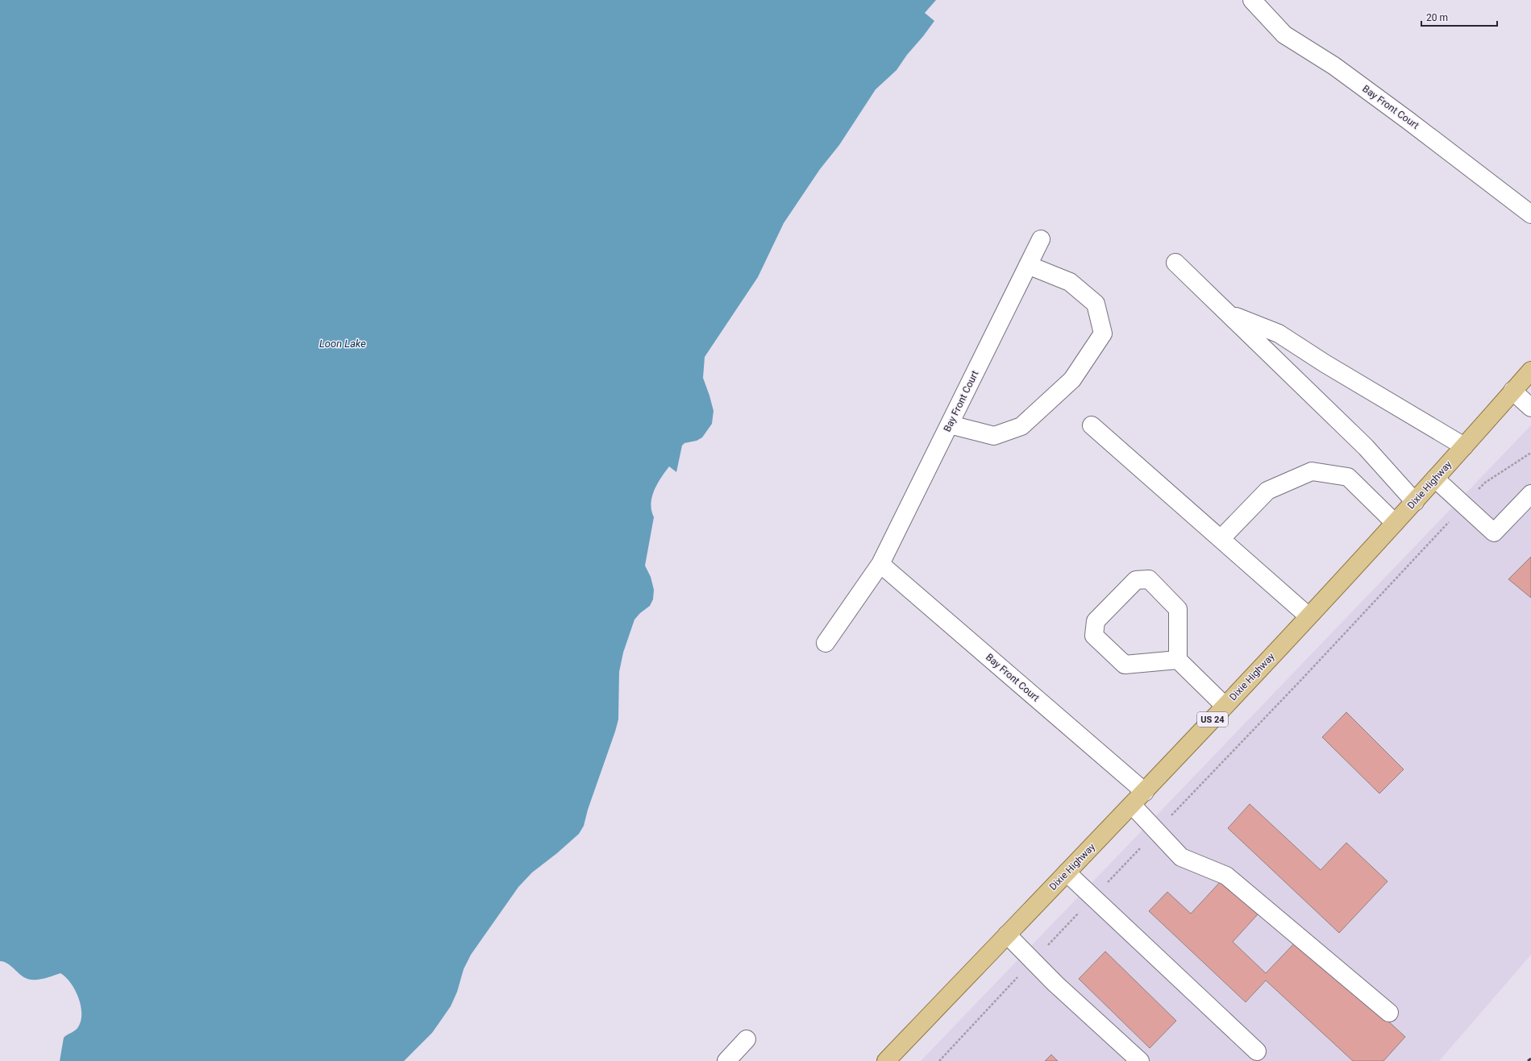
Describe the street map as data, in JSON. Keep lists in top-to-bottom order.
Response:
{
  "streets": {
    "main road": ["Dixie Highway", "US 24"],
    "street": ["Bay Front Court"]
  },
  "crossings": [
    ["Bay Front Court", "Dixie Highway"]
  ],
  "water": ["Loon Lake"],
  "scale_bar": "20 m"
}
